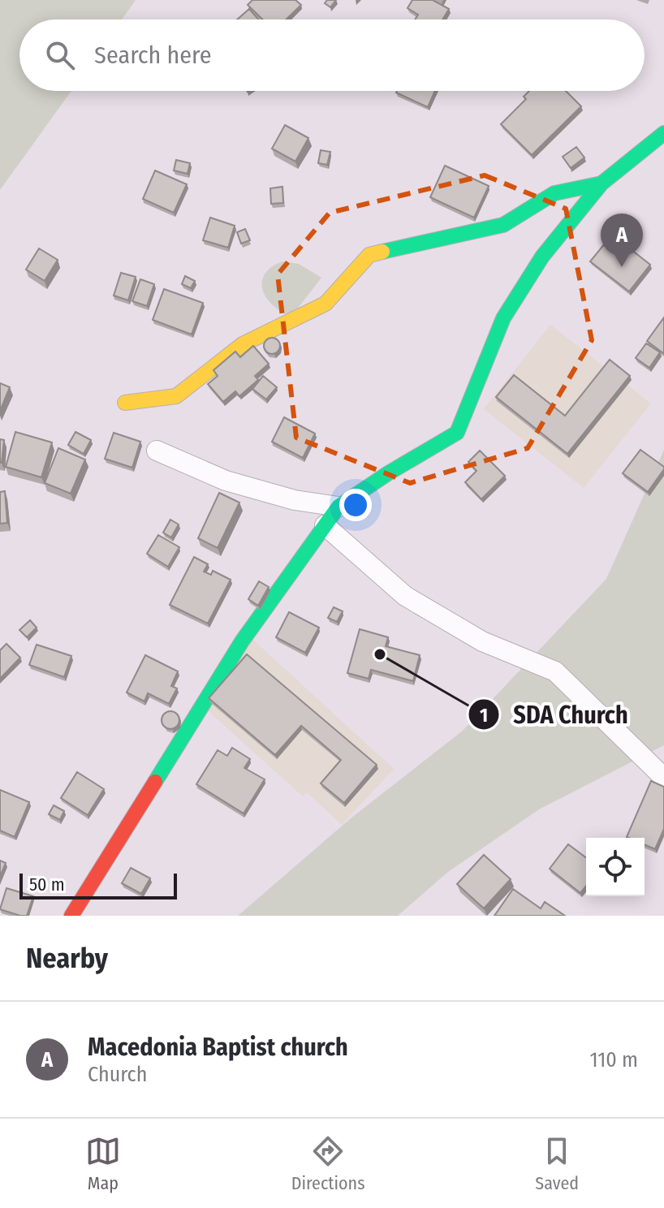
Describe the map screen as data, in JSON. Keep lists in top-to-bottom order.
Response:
{
  "places": ["SDA Church"],
  "scale_bar": "50 m",
  "page": {
    "search": "Search here",
    "pins": "A",
    "scale": "50 m",
    "heading": "Nearby",
    "list": [
      {
        "mark": "A",
        "name": "Macedonia Baptist church",
        "note": "Church",
        "value": "110 m"
      }
    ],
    "nav": ["Map", "Directions", "Saved"]
  }
}
